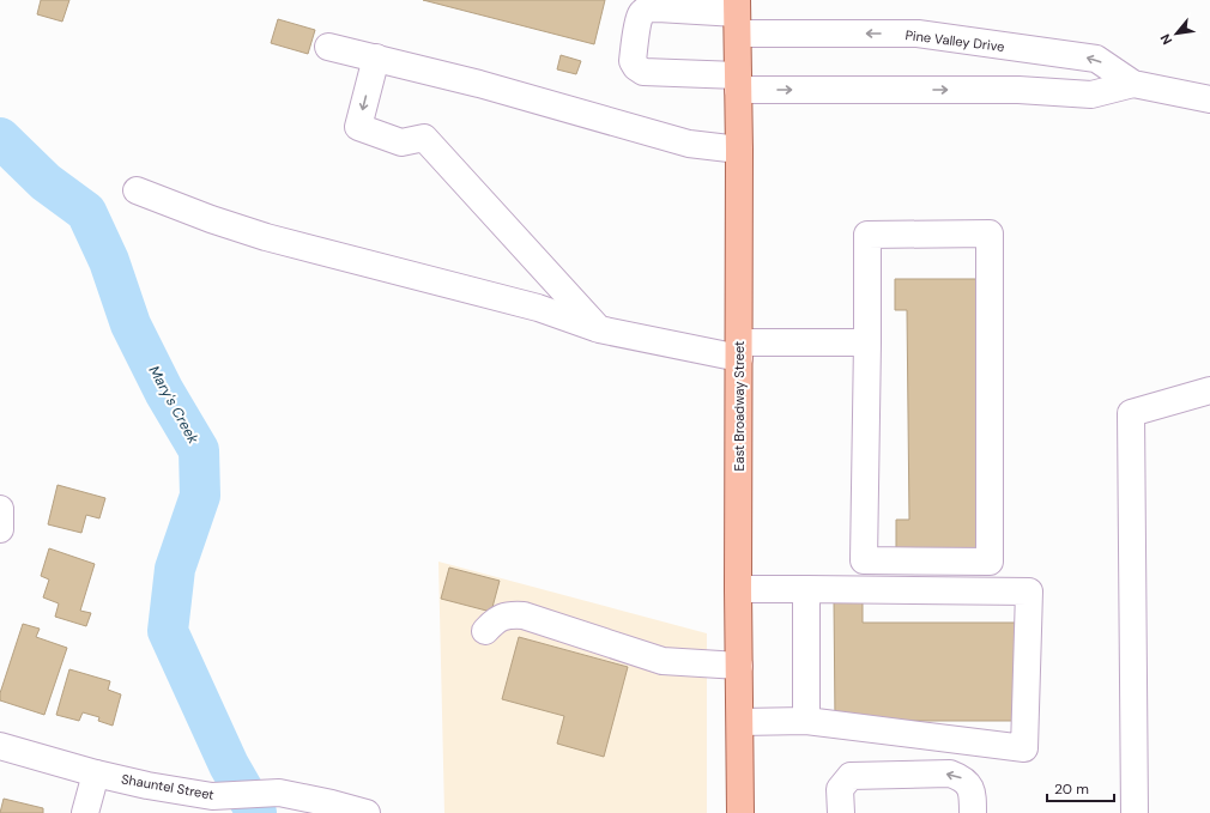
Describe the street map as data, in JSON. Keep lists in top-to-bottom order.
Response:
{
  "streets": {
    "main road": ["East Broadway Street"],
    "street": ["Pine Valley Drive", "Shauntel Street"]
  },
  "crossings": [
    ["Pine Valley Drive", "East Broadway Street"]
  ],
  "water": ["Mary's Creek"],
  "scale_bar": "20 m",
  "north": "bottom left"
}
